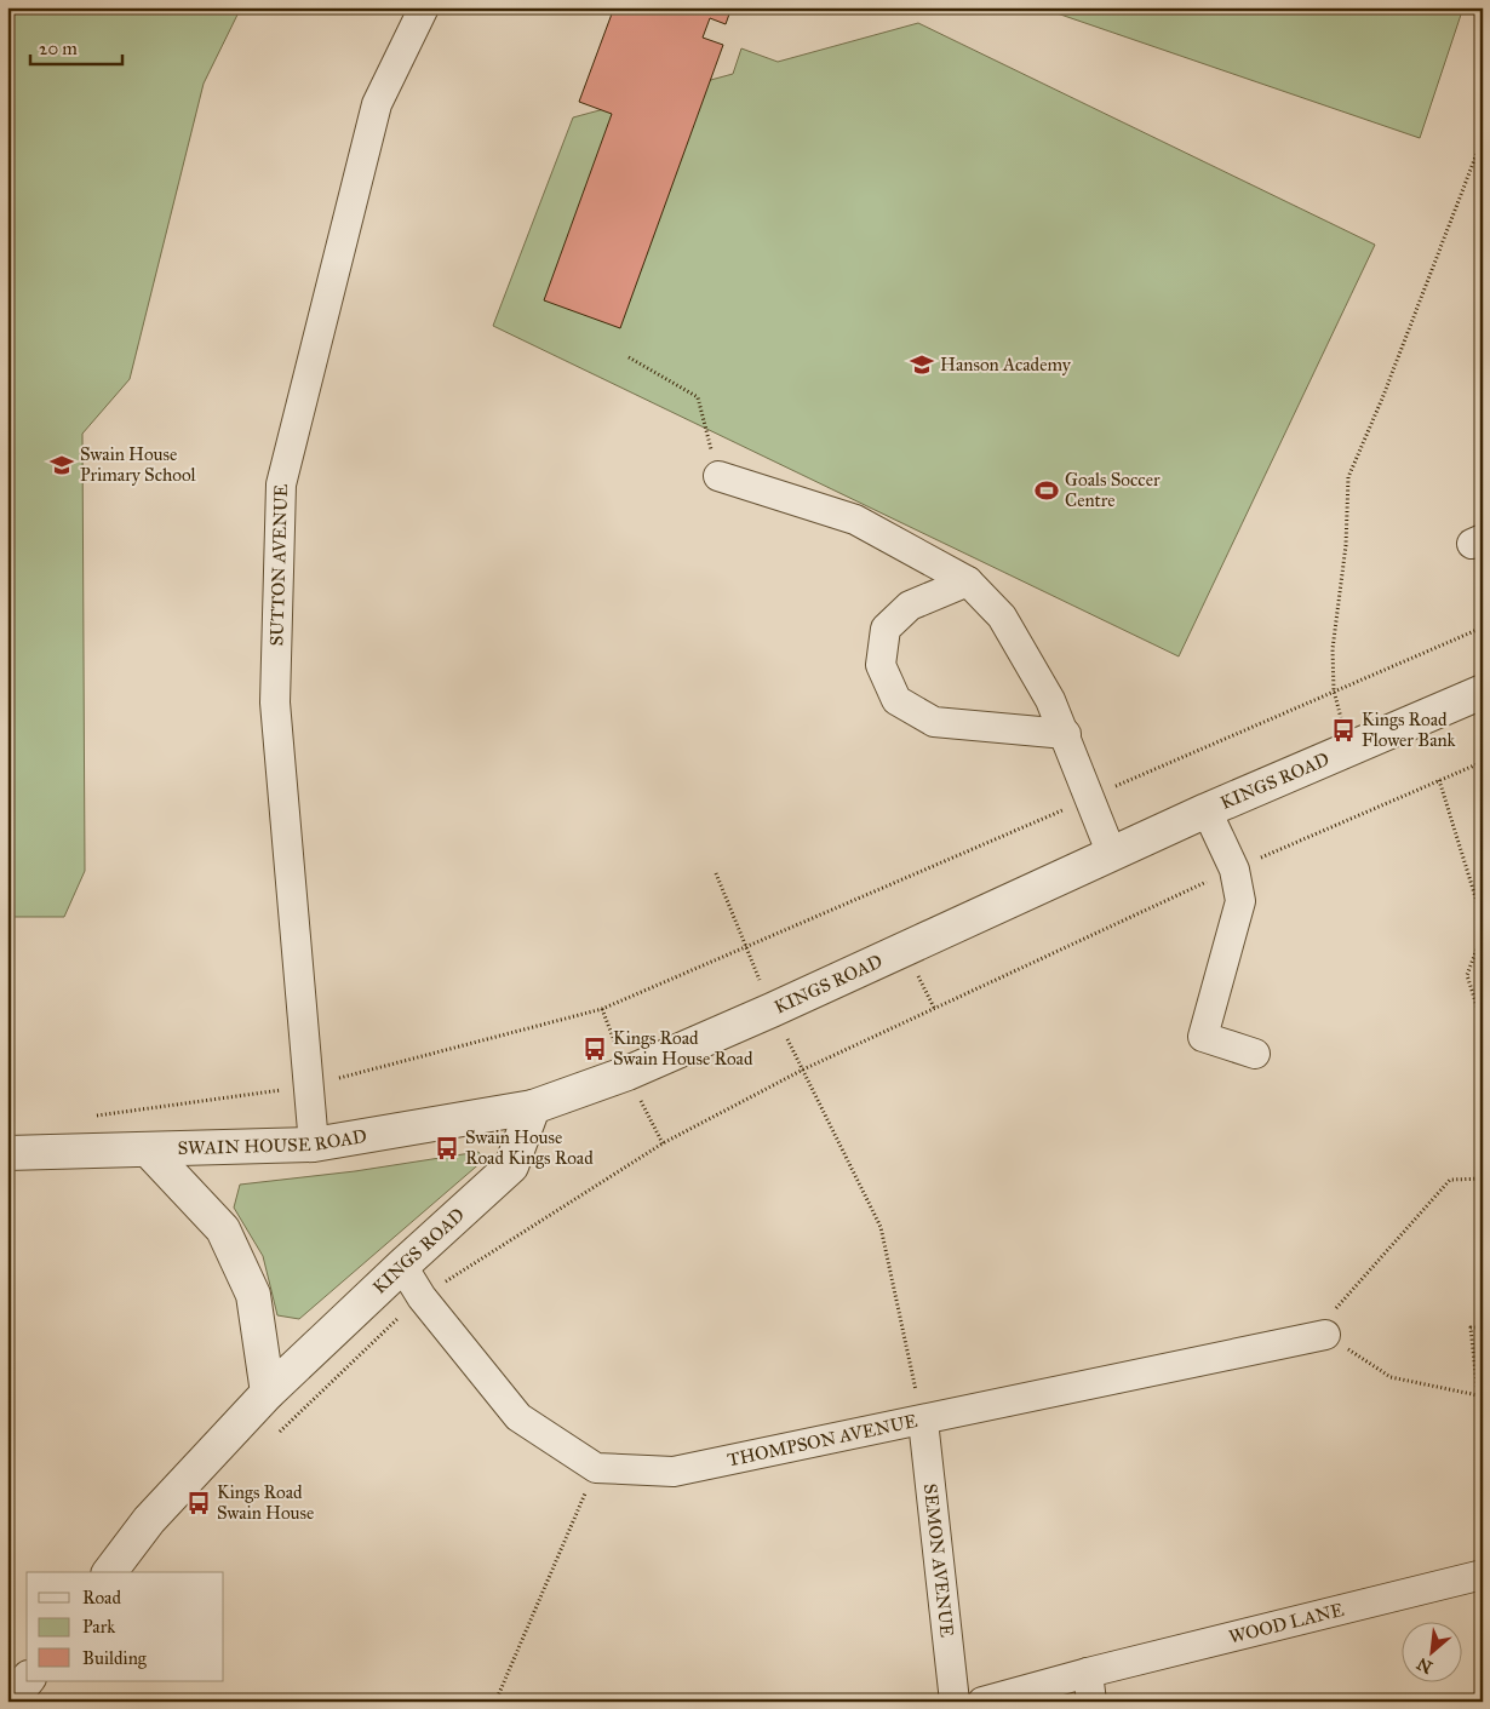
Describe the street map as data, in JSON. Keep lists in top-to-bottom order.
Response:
{
  "streets": {
    "street": [
      "SUTTON AVENUE",
      "KINGS ROAD",
      "SWAIN HOUSE ROAD",
      "THOMPSON AVENUE",
      "SEMON AVENUE",
      "WOOD LANE"
    ]
  },
  "crossings": [
    ["SUTTON AVENUE", "SWAIN HOUSE ROAD"],
    ["KINGS ROAD", "SWAIN HOUSE ROAD"],
    ["THOMPSON AVENUE", "SEMON AVENUE"]
  ],
  "places": {
    "school or university": ["Hanson Academy", "Swain House Primary School"],
    "sports": ["Goals Soccer Centre"],
    "bus stop": [
      "Kings Road Flower Bank",
      "Kings Road Swain House Road",
      "Swain House Road Kings Road",
      "Kings Road Swain House"
    ]
  },
  "legend": ["Road", "Park", "Building"],
  "scale_bar": "20 m",
  "north": "bottom left"
}
